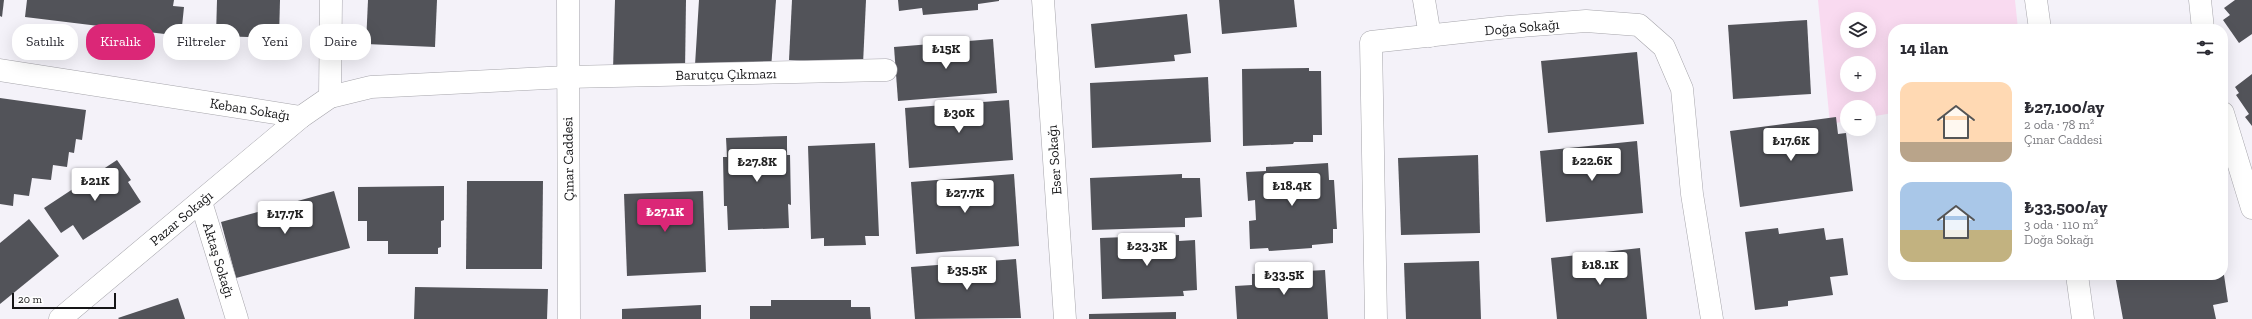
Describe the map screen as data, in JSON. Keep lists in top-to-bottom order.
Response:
{
  "streets": {
    "street": [
      "Doğa Sokağı",
      "Barutçu Çıkmazı",
      "Keban Sokağı",
      "Çınar Caddesi",
      "Eser Sokağı",
      "Pazar Sokağı",
      "Aktaş Sokağı"
    ]
  },
  "crossings": [
    ["Barutçu Çıkmazı", "Keban Sokağı"],
    ["Barutçu Çıkmazı", "Çınar Caddesi"],
    ["Keban Sokağı", "Çınar Caddesi"],
    ["Keban Sokağı", "Pazar Sokağı"],
    ["Pazar Sokağı", "Aktaş Sokağı"]
  ],
  "scale_bar": "20 m",
  "page": {
    "map_buttons": ["+", "−"],
    "chip": [
      "Satılık",
      "Kiralık",
      "Filtreler",
      "Yeni",
      "Daire"
    ],
    "heading": "14 ilan",
    "price": [
      "₺15K",
      "₺30K",
      "₺17.6K",
      "₺22.6K",
      "₺27.8K",
      "₺21K",
      "₺18.4K",
      "₺27.7K",
      "₺27.1K",
      "₺17.7K",
      "₺23.3K",
      "₺18.1K",
      "₺35.5K",
      "₺33.5K"
    ],
    "list": [
      {
        "name": "₺27,100/ay",
        "note": "2 oda · 78 m² · Çınar Caddesi"
      },
      {
        "name": "₺33,500/ay",
        "note": "3 oda · 110 m² · Doğa Sokağı"
      }
    ],
    "scale": "20 m"
  }
}
